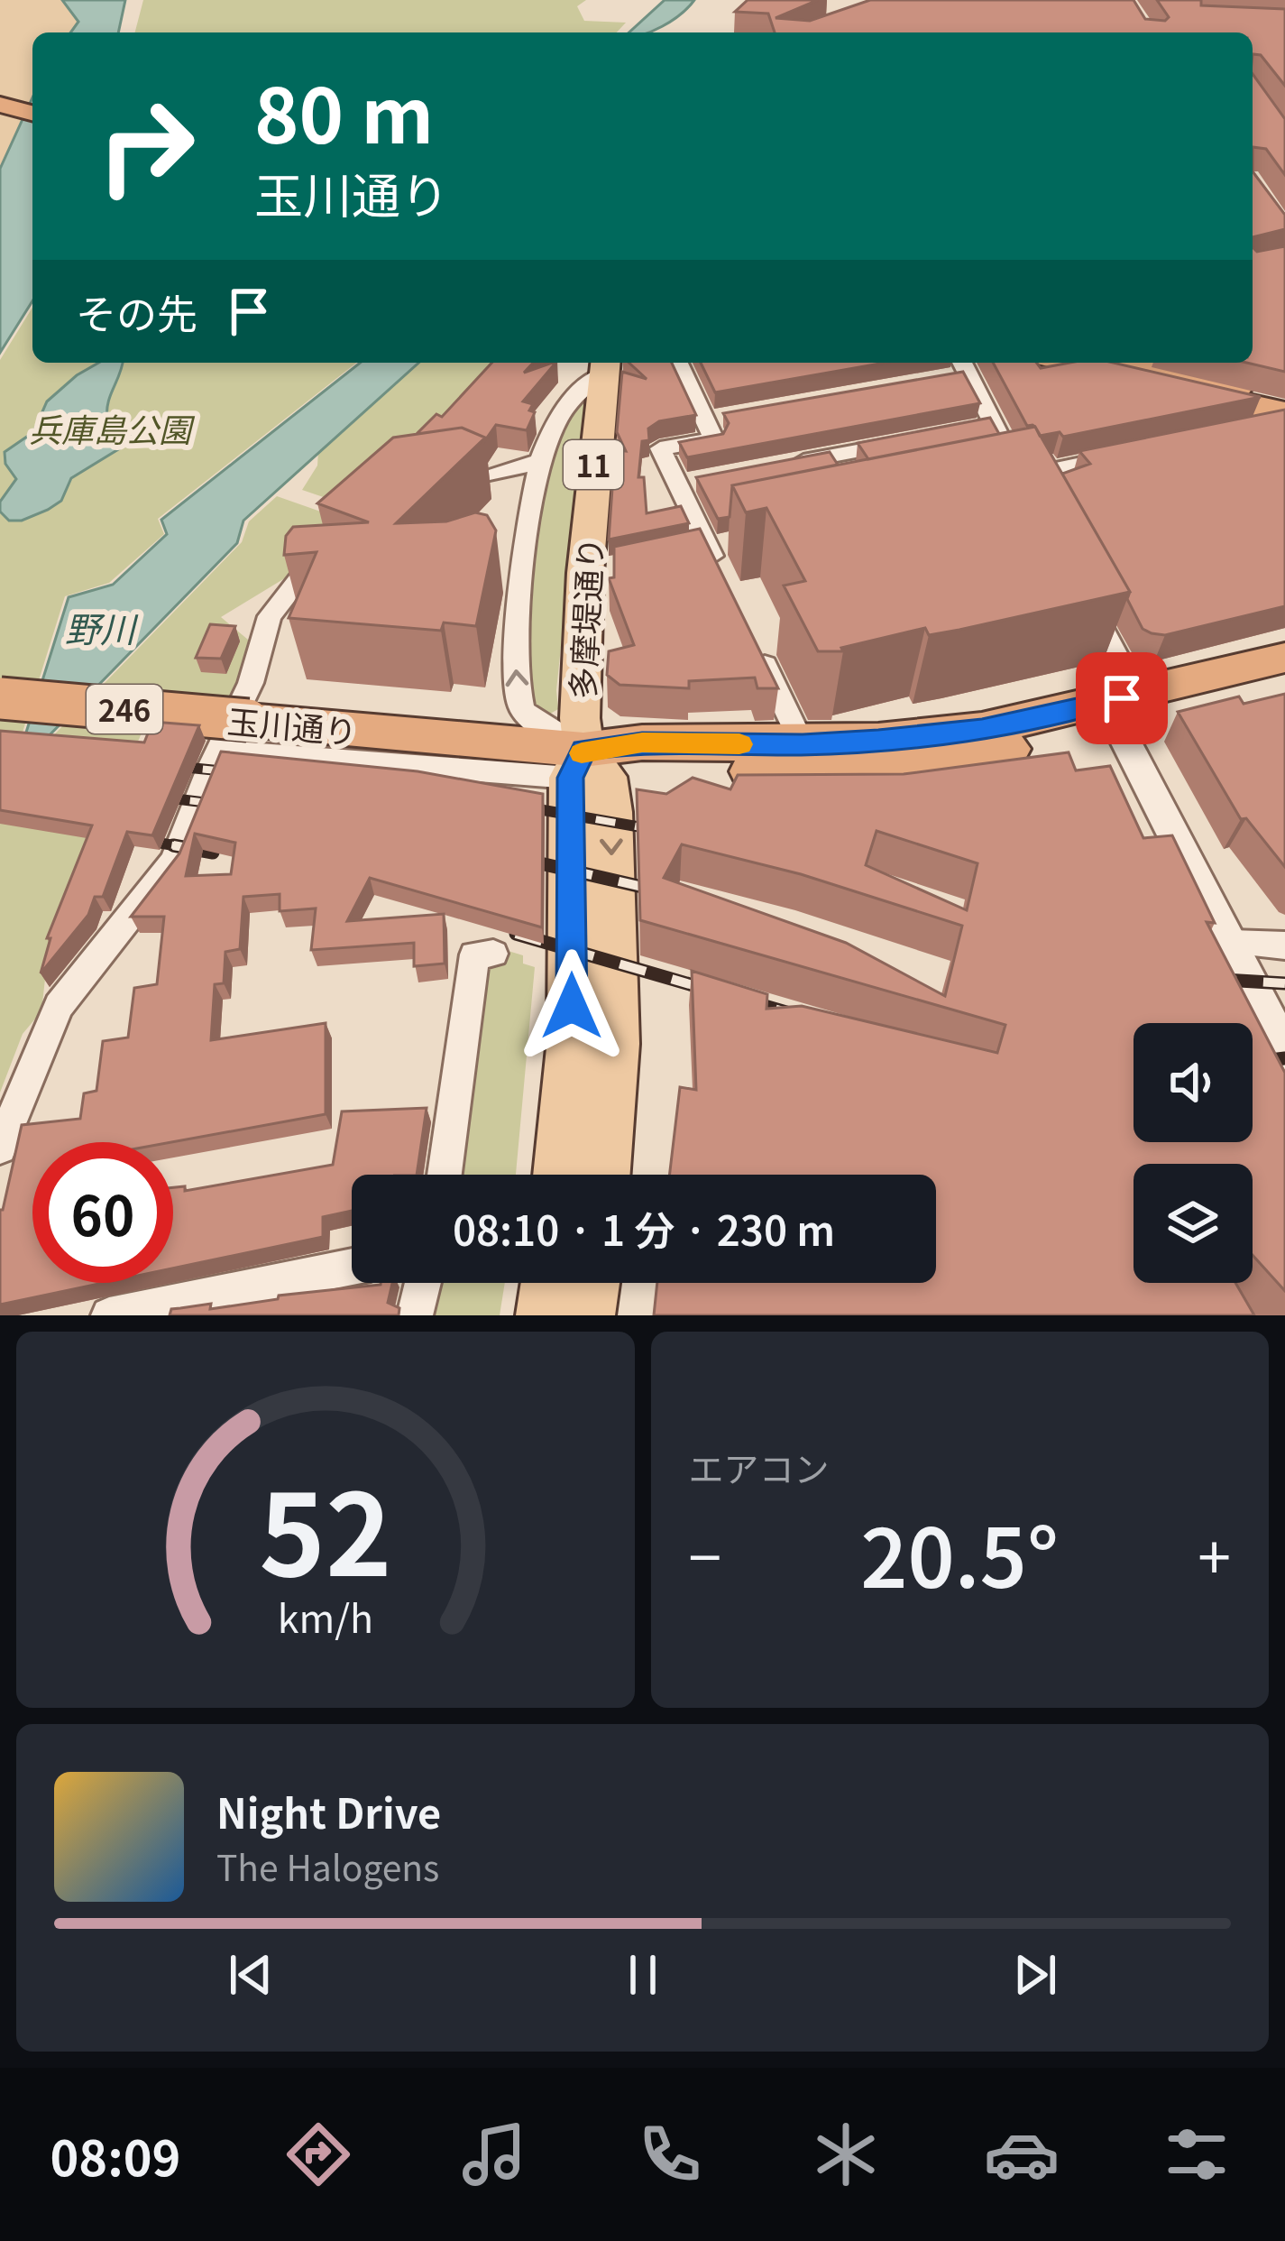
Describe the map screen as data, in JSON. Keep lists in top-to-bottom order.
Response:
{
  "streets": {
    "highway": ["246", "玉川通り"],
    "main road": ["11", "多摩堤通り"]
  },
  "crossings": [
    ["多摩堤通り", "玉川通り"]
  ],
  "water": ["野川"],
  "parks": ["兵庫島公園"],
  "page": {
    "turn": ["80 m", "玉川通り"],
    "then": "その先",
    "limit": "60",
    "trip": "08:10 · 1 分 · 230 m",
    "tile": "エアコン",
    "heat": ["−", "20.5°", "+"],
    "song": ["Night Drive", "The Halogens"],
    "tabs": "08:09",
    "gauge": ["52", "km/h"]
  }
}
